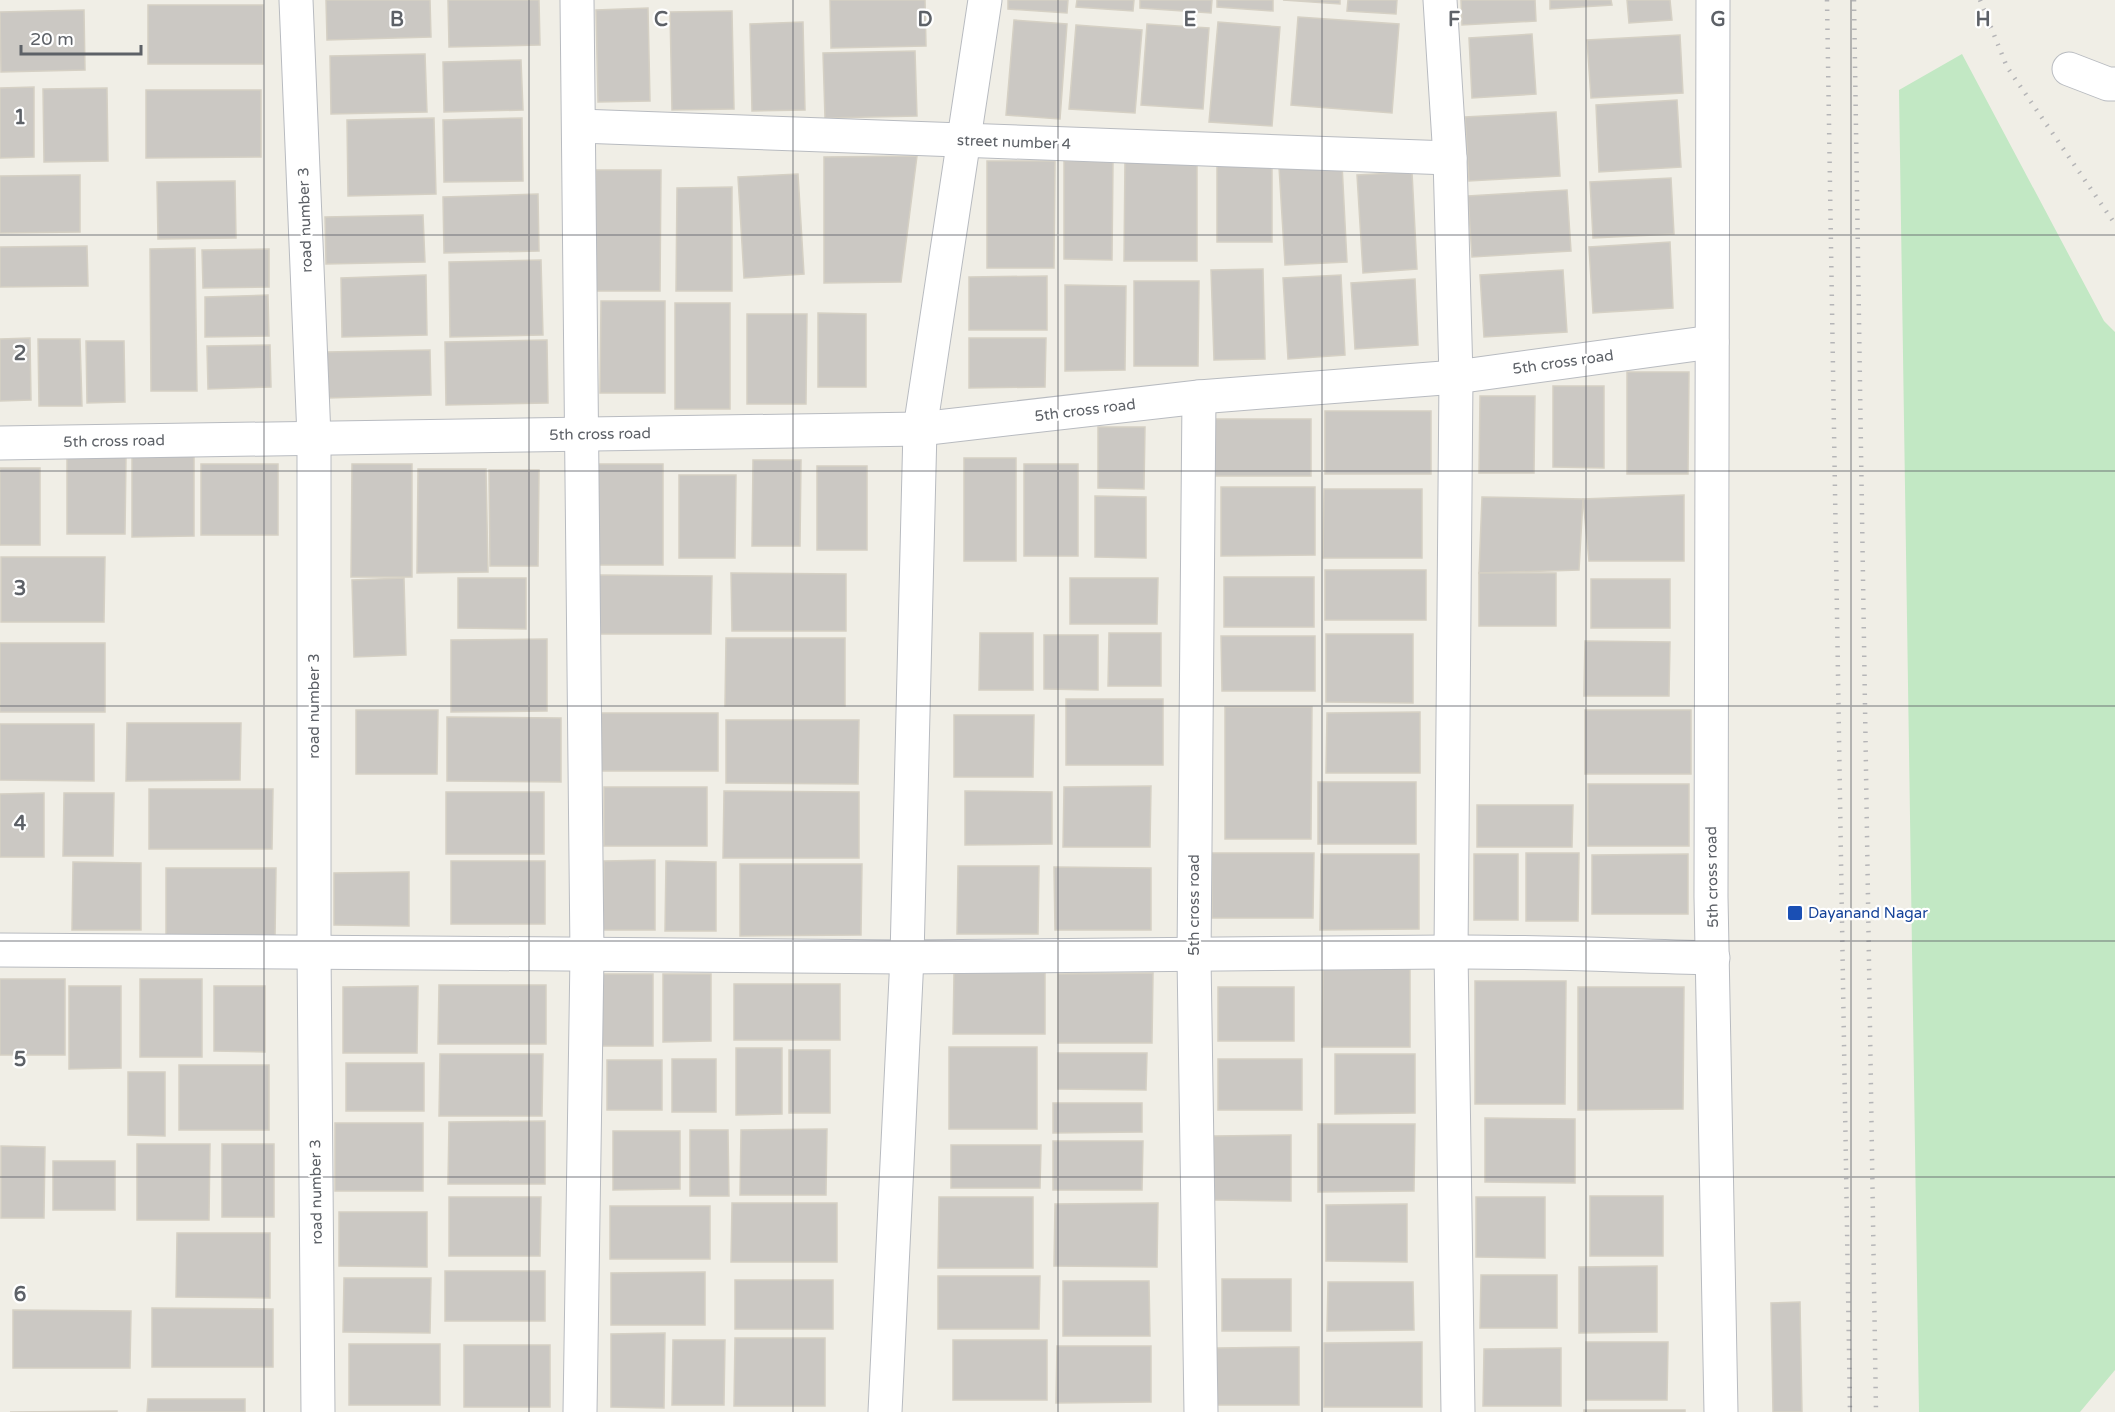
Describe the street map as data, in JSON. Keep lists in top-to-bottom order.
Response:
{
  "streets": {
    "street": ["street number 4", "road number 3", "5th cross road"]
  },
  "crossings": [
    ["road number 3", "5th cross road"]
  ],
  "places": {
    "transit": ["Dayanand Nagar"]
  },
  "scale_bar": "20 m",
  "grid": {
    "columns": [
      "B",
      "C",
      "D",
      "E",
      "F",
      "G",
      "H"
    ],
    "rows": [
      "1",
      "2",
      "3",
      "4",
      "5",
      "6"
    ]
  }
}
